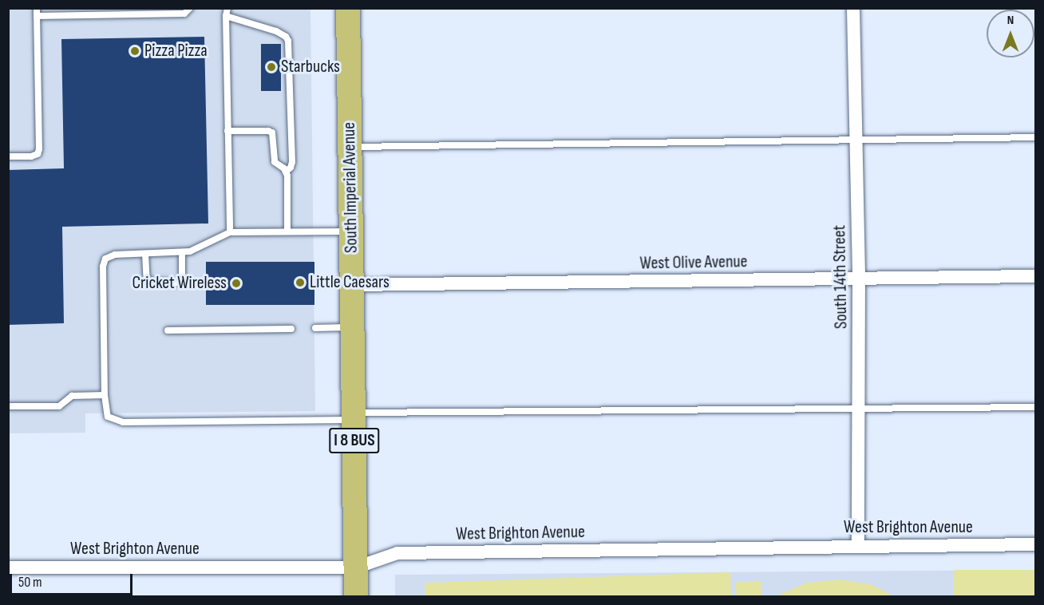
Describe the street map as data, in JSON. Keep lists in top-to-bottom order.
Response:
{
  "streets": {
    "highway": ["South Imperial Avenue", "I 8 BUS"],
    "street": ["West Olive Avenue", "South 14th Street", "West Brighton Avenue"]
  },
  "crossings": [
    ["South Imperial Avenue", "West Olive Avenue"],
    ["South Imperial Avenue", "West Brighton Avenue"],
    ["West Olive Avenue", "South 14th Street"],
    ["South 14th Street", "West Brighton Avenue"]
  ],
  "places": [
    "Pizza Pizza",
    "Starbucks",
    "Little Caesars",
    "Cricket Wireless"
  ],
  "scale_bar": "50 m",
  "north": "top"
}
